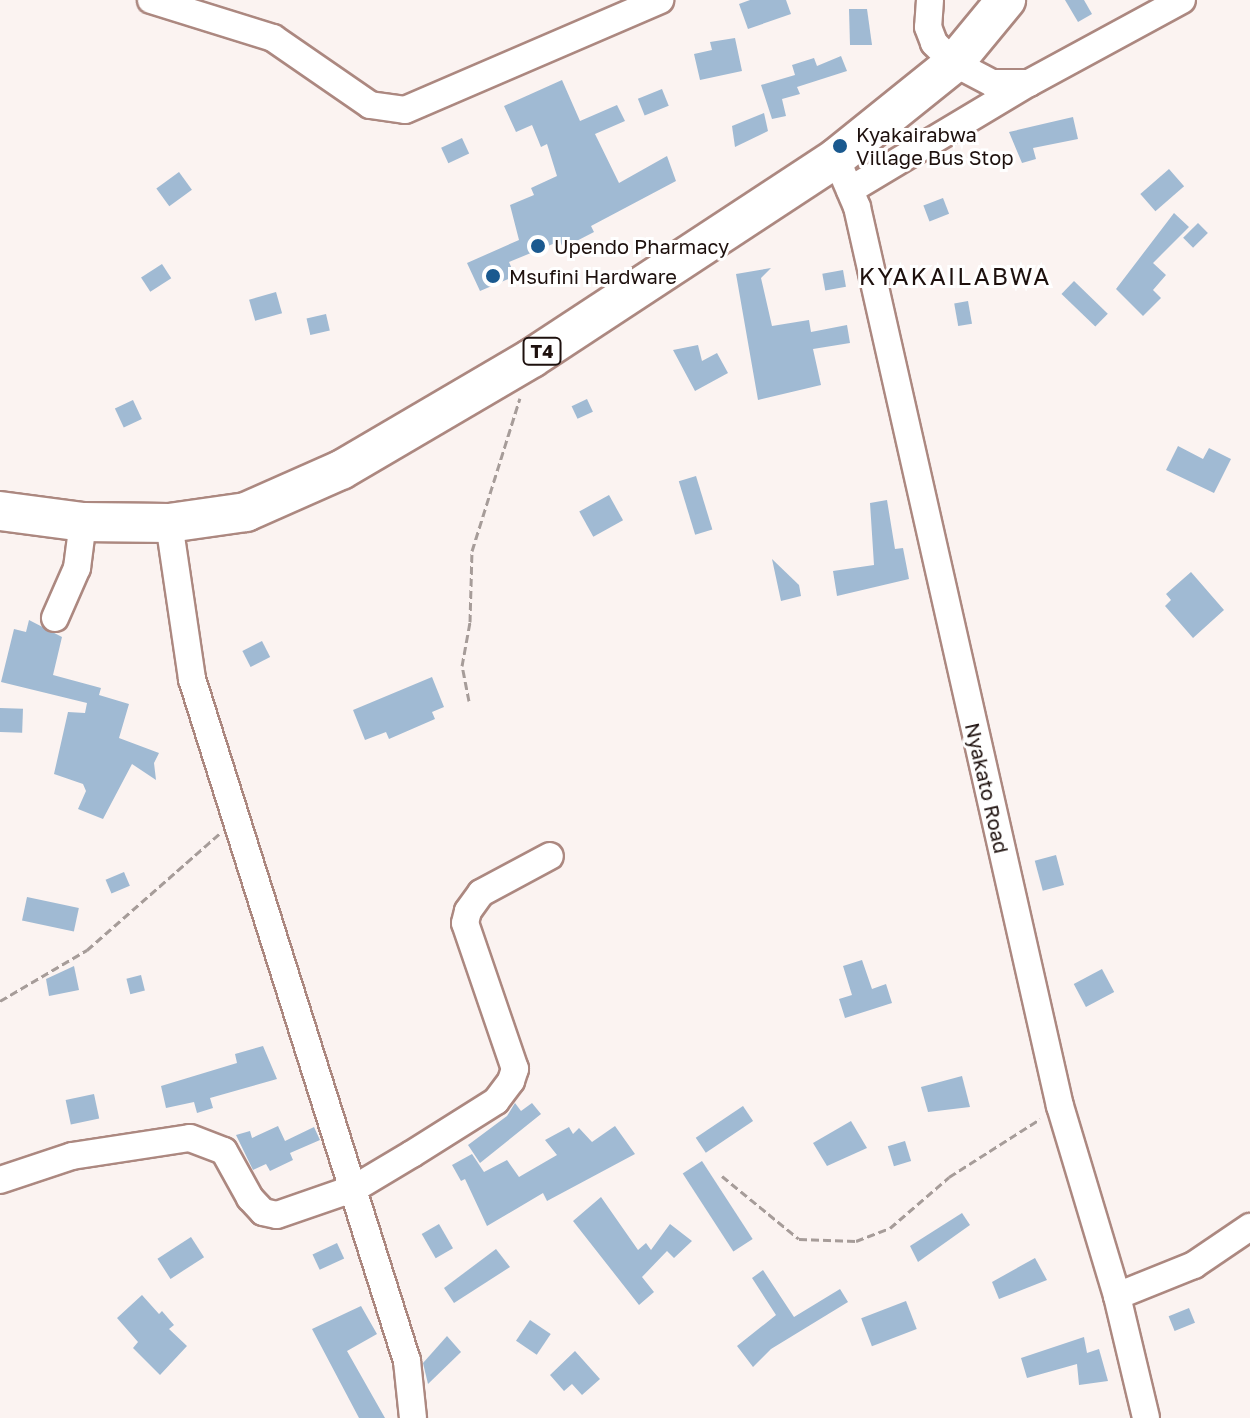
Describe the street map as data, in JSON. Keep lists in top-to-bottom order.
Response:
{
  "streets": {
    "highway": ["T4"],
    "street": ["Nyakato Road"]
  },
  "crossings": [
    ["T4", "Nyakato Road"]
  ],
  "districts": ["KYAKAILABWA"],
  "places": ["Kyakairabwa Village Bus Stop", "Upendo Pharmacy", "Msufini Hardware"]
}
